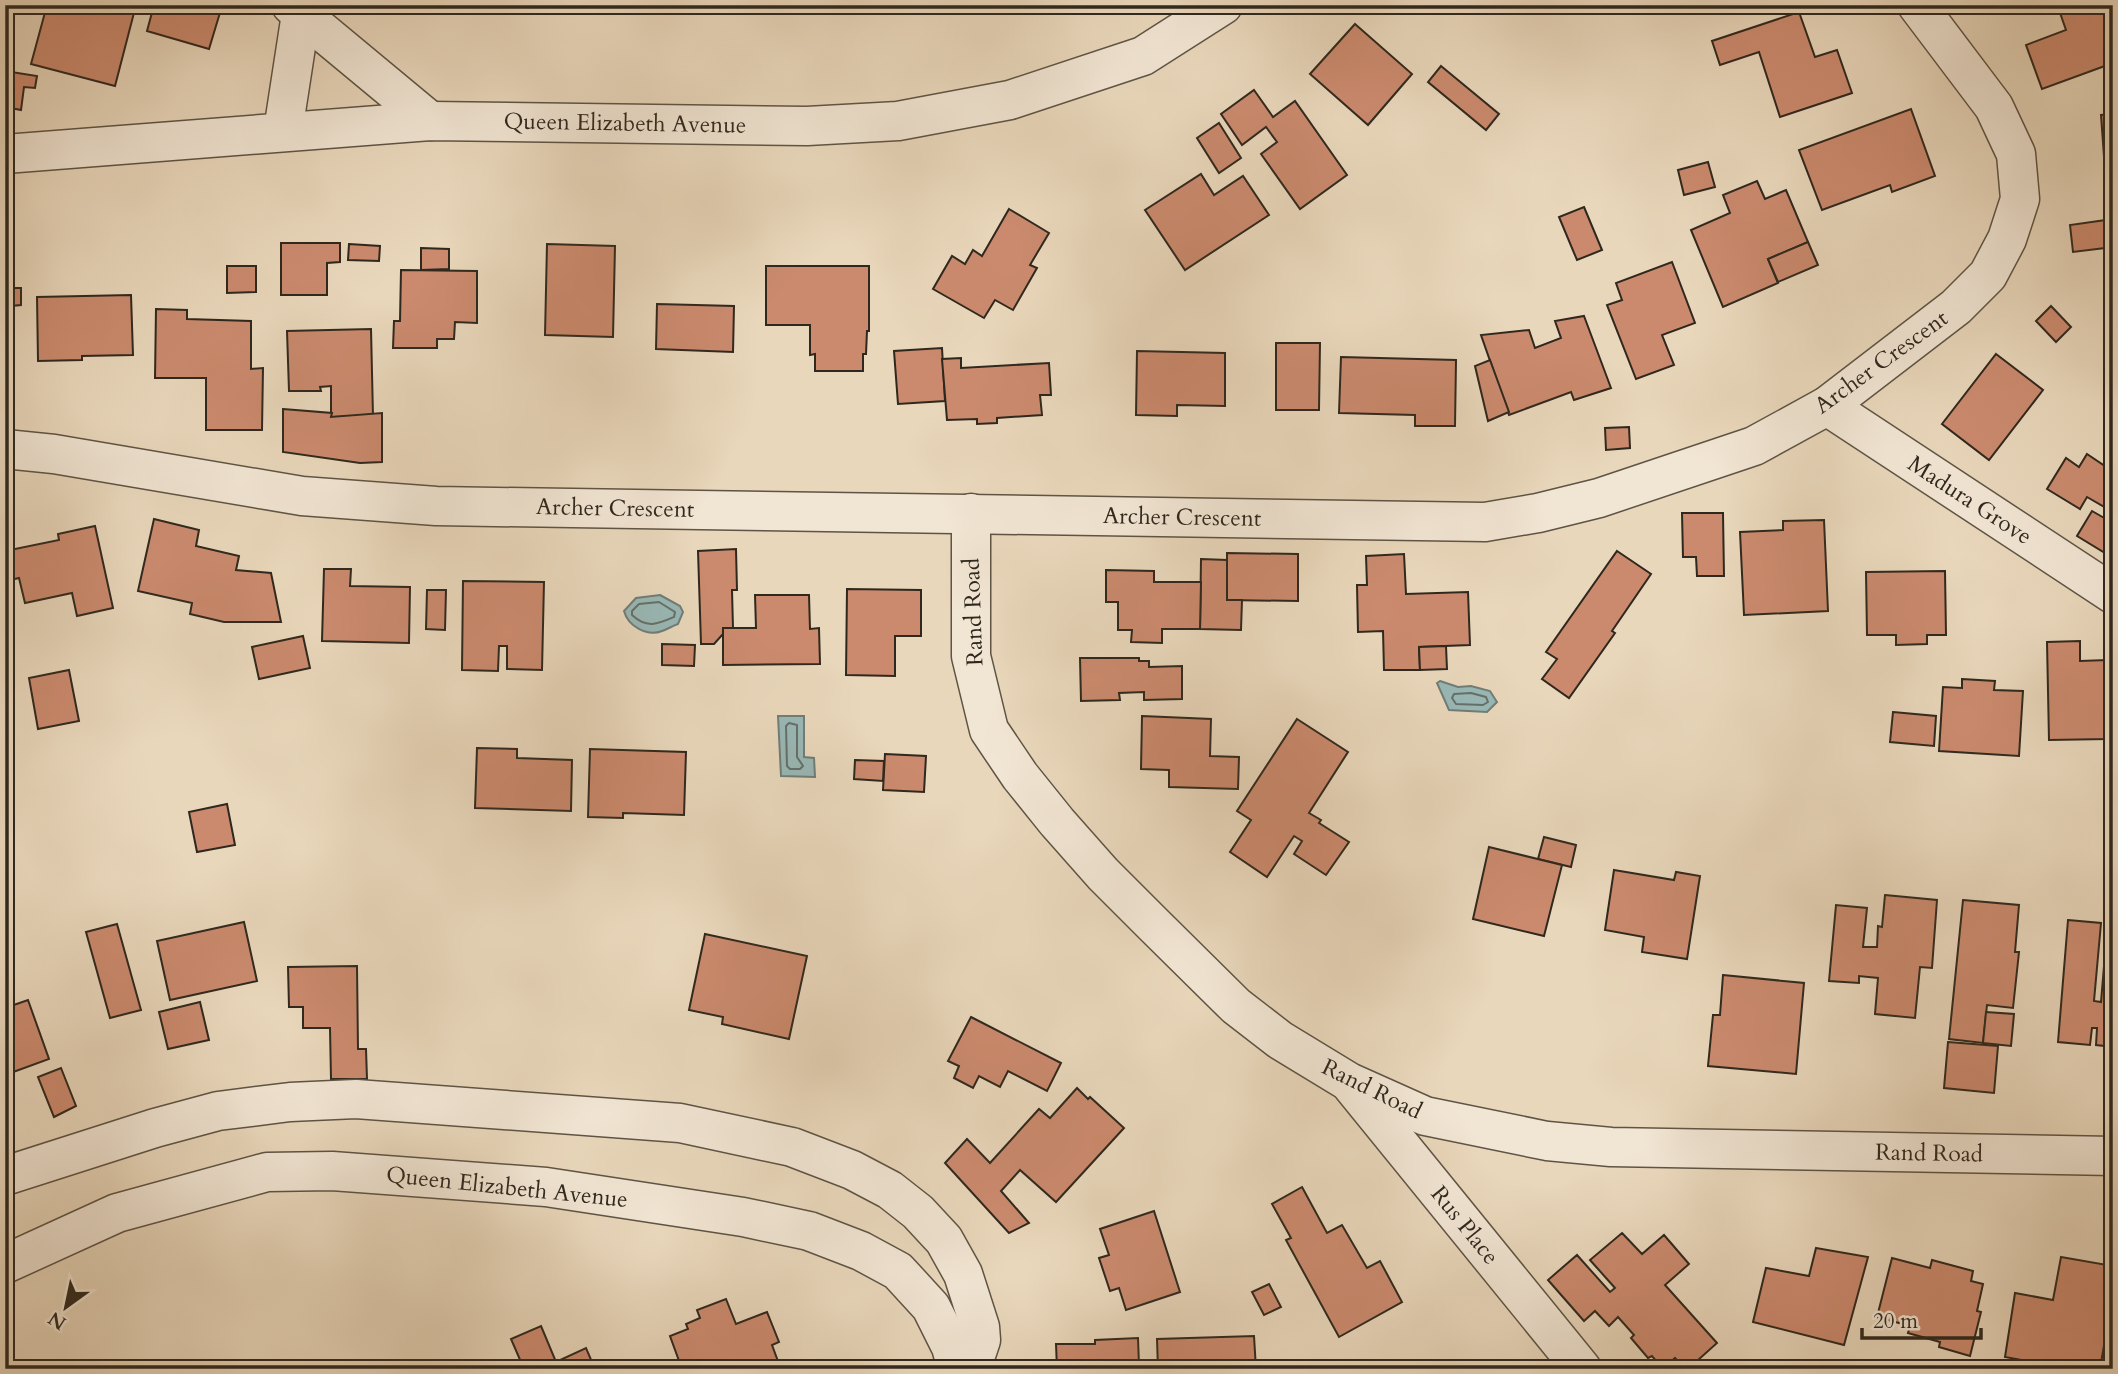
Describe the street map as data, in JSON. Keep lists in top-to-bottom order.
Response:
{
  "streets": {
    "street": [
      "Queen Elizabeth Avenue",
      "Archer Crescent",
      "Madura Grove",
      "Rand Road",
      "Rus Place"
    ]
  },
  "crossings": [
    ["Archer Crescent", "Madura Grove"],
    ["Archer Crescent", "Rand Road"],
    ["Rand Road", "Rus Place"]
  ],
  "scale_bar": "20 m",
  "north": "bottom left"
}
